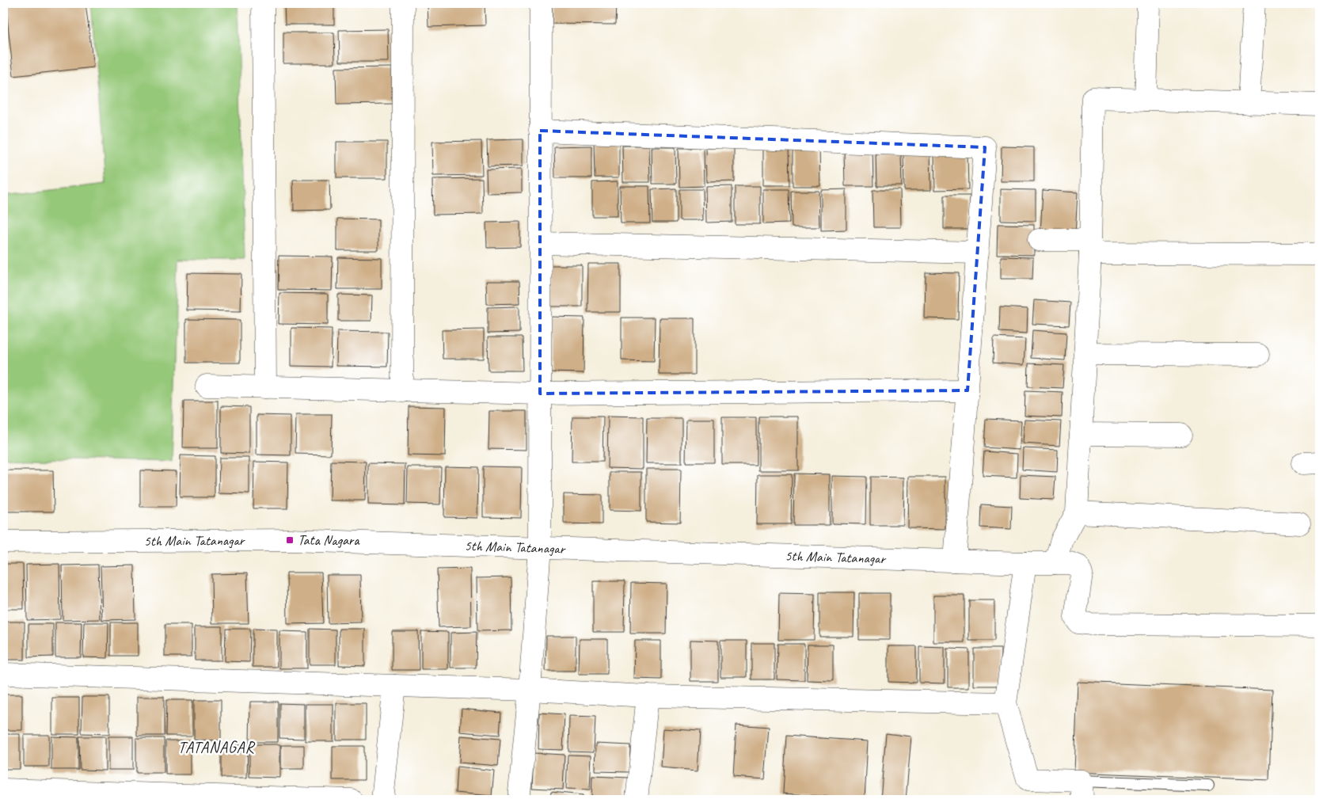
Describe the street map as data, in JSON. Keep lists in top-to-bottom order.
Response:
{
  "streets": {
    "street": ["5th Main Tatanagar"]
  },
  "districts": ["TATANAGAR"],
  "places": {
    "transit": ["Tata Nagara"]
  }
}
